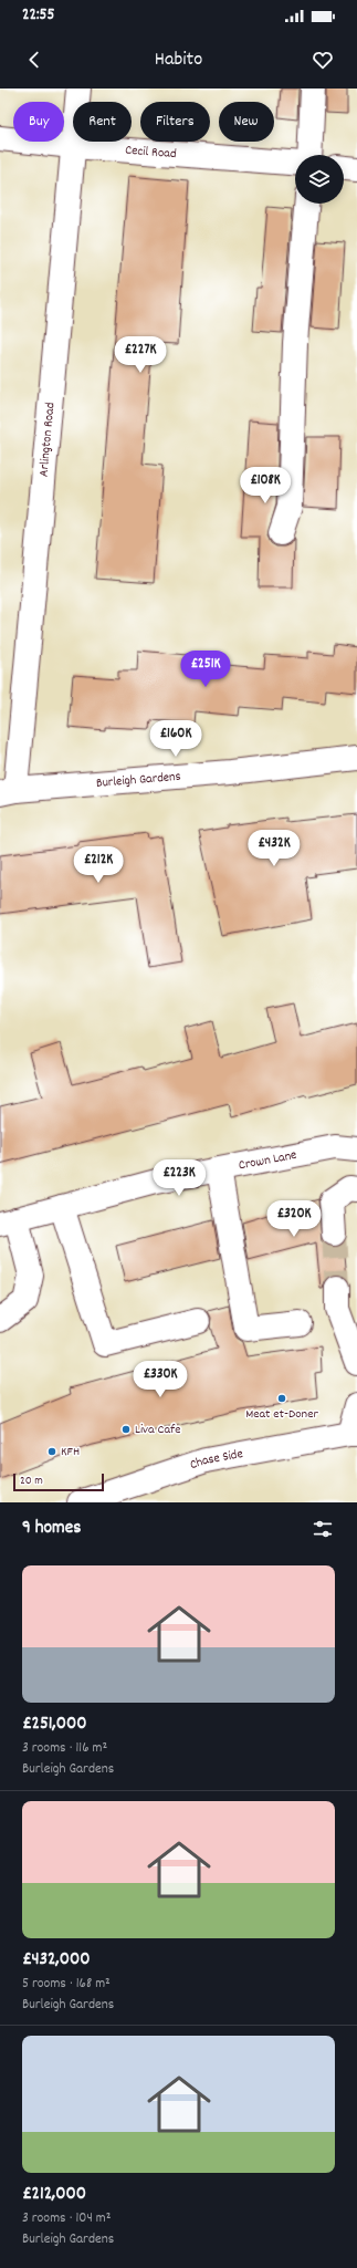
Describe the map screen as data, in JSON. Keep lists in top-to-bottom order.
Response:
{
  "streets": {
    "street": [
      "Cecil Road",
      "Arlington Road",
      "Burleigh Gardens",
      "Crown Lane",
      "Chase Side"
    ]
  },
  "crossings": [
    ["Cecil Road", "Arlington Road"],
    ["Arlington Road", "Burleigh Gardens"]
  ],
  "places": ["Meat et-Doner", "Liva Cafe", "KFH"],
  "scale_bar": "20 m",
  "page": {
    "status": "22:55",
    "header": "Habito",
    "chip": [
      "Buy",
      "Rent",
      "Filters",
      "New"
    ],
    "price": [
      "£227K",
      "£108K",
      "£251K",
      "£160K",
      "£432K",
      "£212K",
      "£223K",
      "£320K",
      "£330K"
    ],
    "scale": "20 m",
    "heading": "9 homes",
    "list": [
      {
        "name": "£251,000",
        "note": "3 rooms · 116 m² · Burleigh Gardens"
      },
      {
        "name": "£432,000",
        "note": "5 rooms · 168 m² · Burleigh Gardens"
      },
      {
        "name": "£212,000",
        "note": "3 rooms · 104 m² · Burleigh Gardens"
      }
    ]
  }
}
